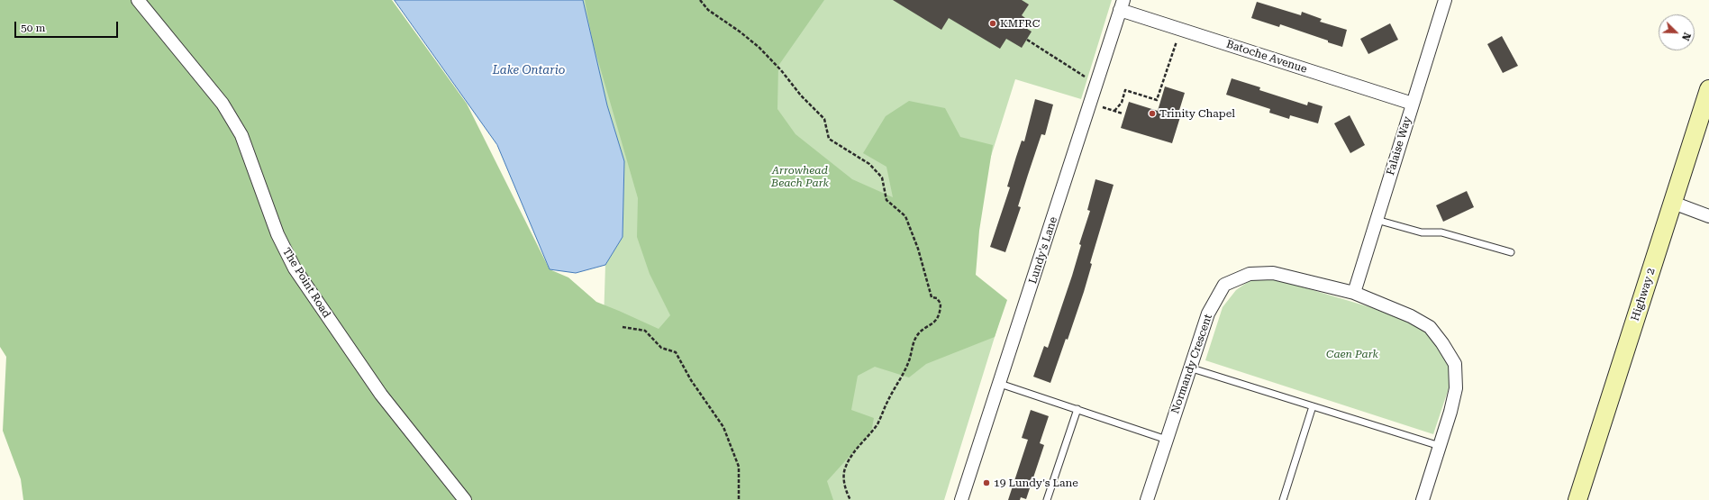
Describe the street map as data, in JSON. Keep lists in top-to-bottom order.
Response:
{
  "streets": {
    "main road": ["Highway 2"],
    "street": [
      "Batoche Avenue",
      "Falaise Way",
      "Lundy's Lane",
      "The Point Road",
      "Normandy Crescent"
    ]
  },
  "crossings": [
    ["Batoche Avenue", "Falaise Way"],
    ["Batoche Avenue", "Lundy's Lane"],
    ["Falaise Way", "Normandy Crescent"]
  ],
  "water": ["Lake Ontario"],
  "parks": ["Arrowhead Beach Park", "Caen Park"],
  "places": ["KMFRC", "Trinity Chapel", "19 Lundy's Lane"],
  "scale_bar": "50 m",
  "north": "bottom right"
}
